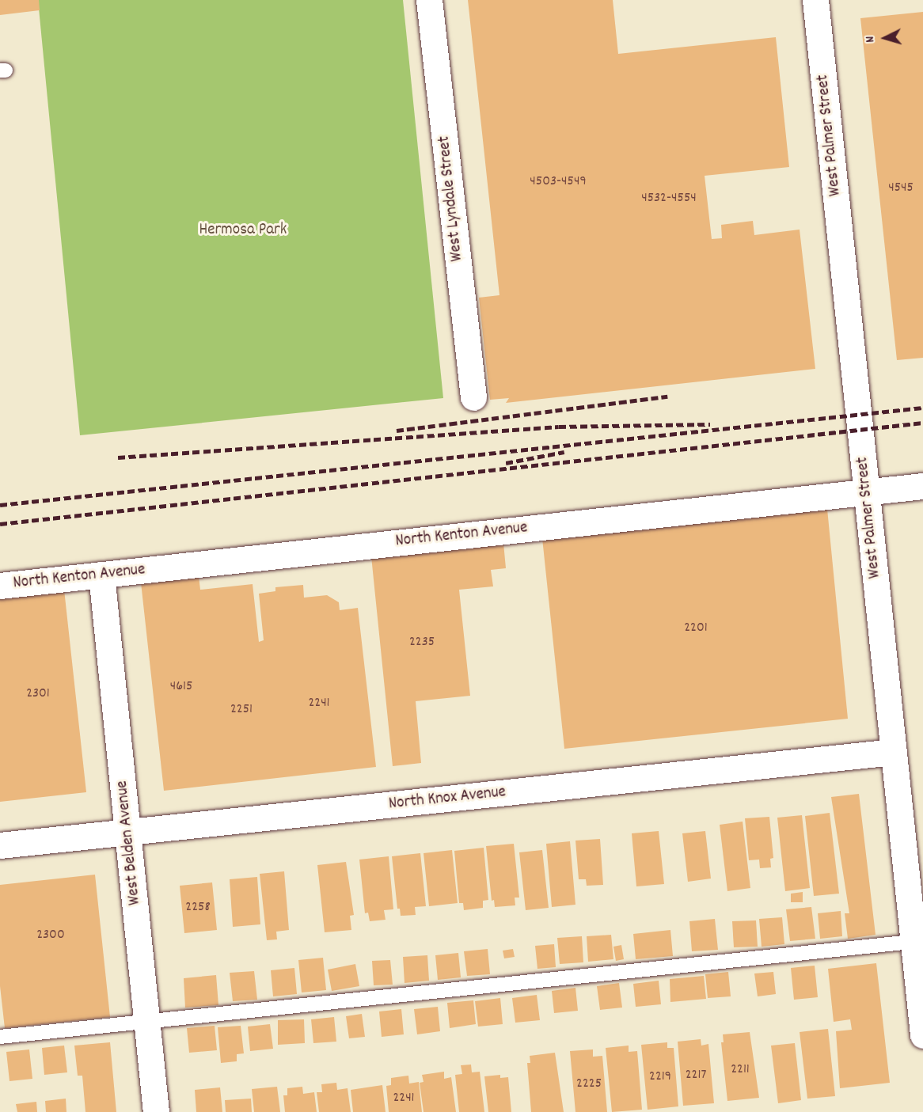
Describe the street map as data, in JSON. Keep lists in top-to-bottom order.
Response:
{
  "streets": {
    "street": [
      "West Palmer Street",
      "West Lyndale Street",
      "North Kenton Avenue",
      "North Knox Avenue",
      "West Belden Avenue"
    ]
  },
  "crossings": [
    ["West Palmer Street", "North Kenton Avenue"],
    ["West Palmer Street", "North Knox Avenue"],
    ["North Kenton Avenue", "West Belden Avenue"],
    ["North Knox Avenue", "West Belden Avenue"]
  ],
  "parks": ["Hermosa Park"],
  "house_numbers": [
    "4503-4549",
    "4545",
    "4532-4554",
    "2201",
    "2235",
    "4615",
    "2301",
    "2241",
    "2251",
    "2258",
    "2300",
    "2211",
    "2217",
    "2219",
    "2225",
    "2241"
  ],
  "north": "left"
}
